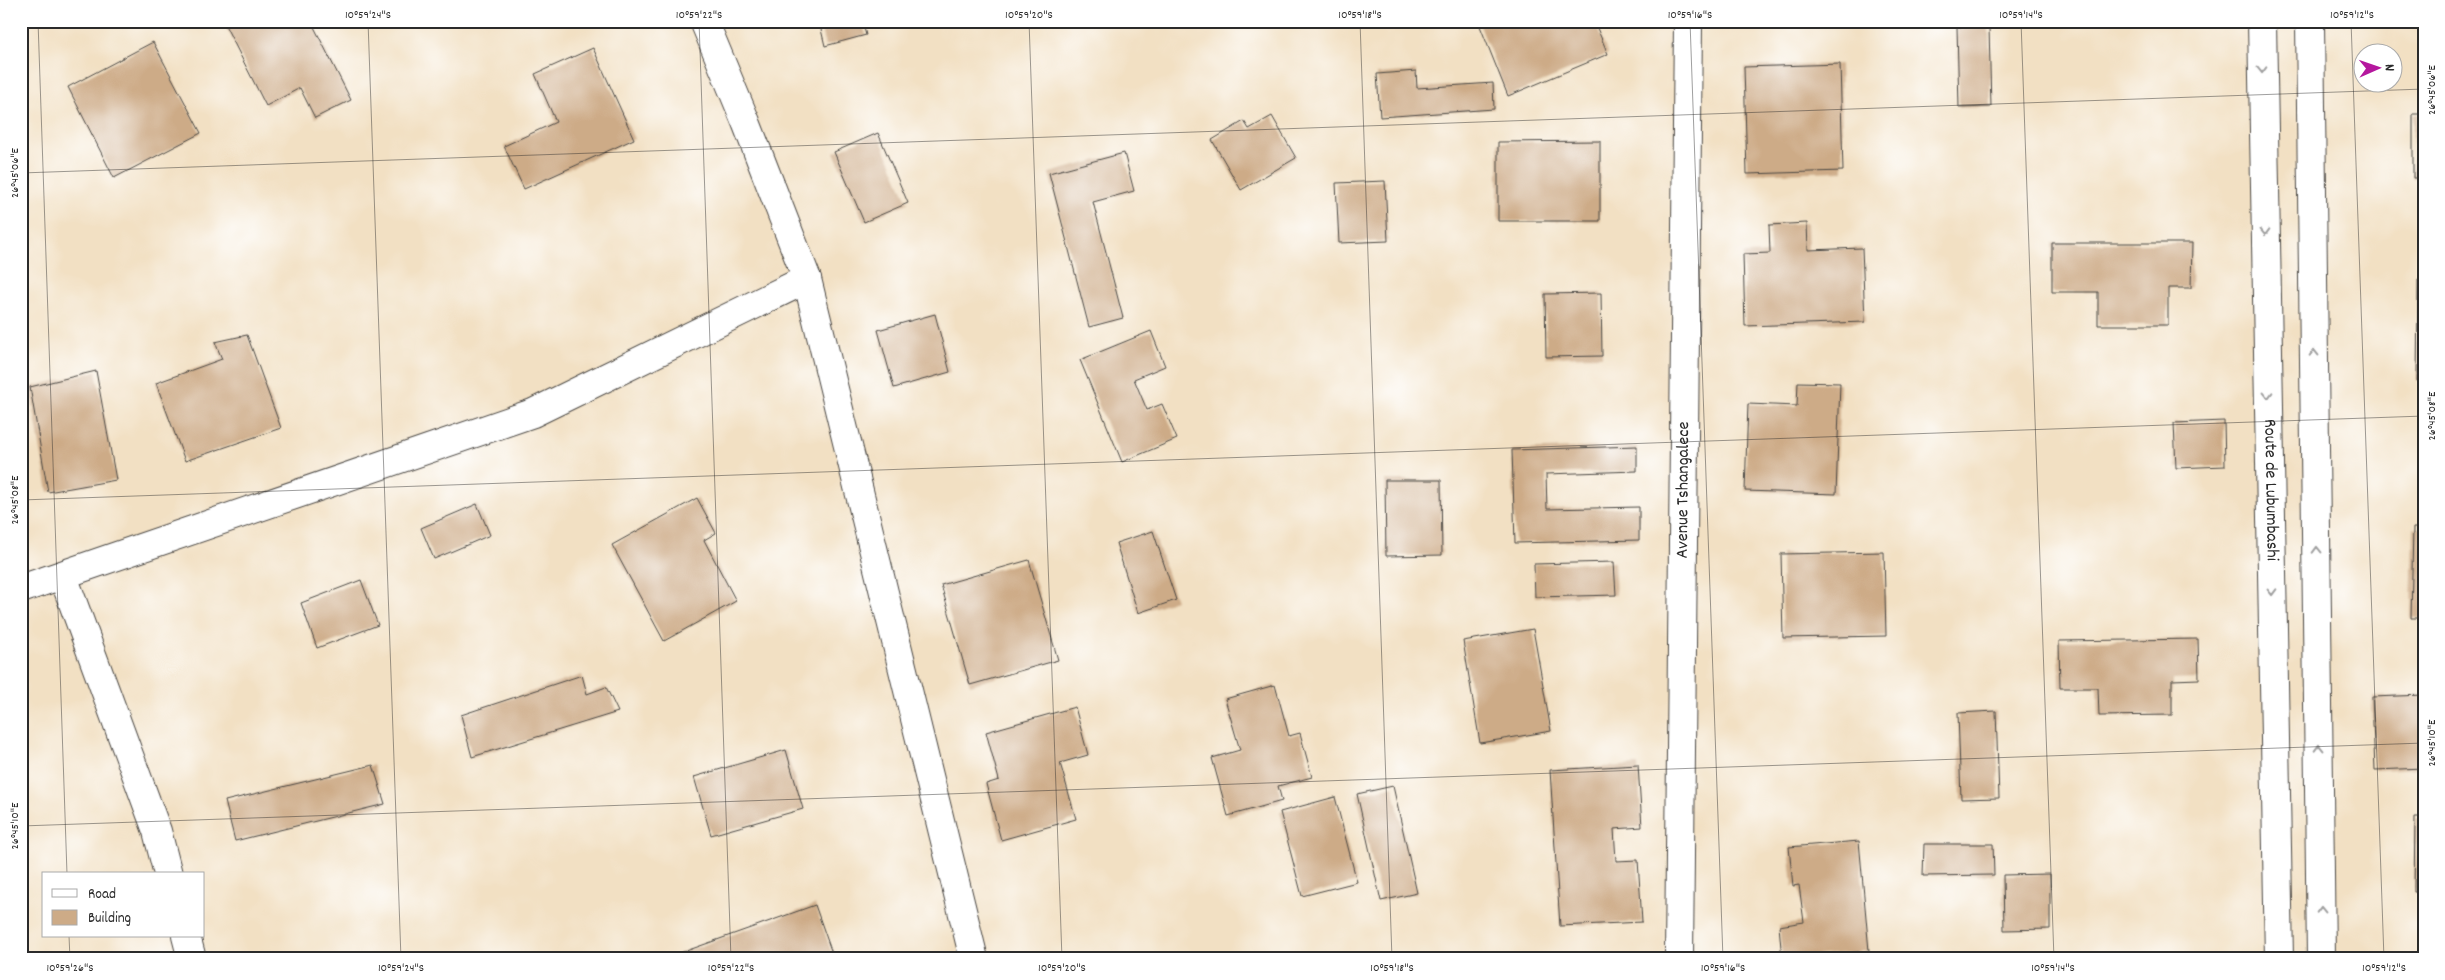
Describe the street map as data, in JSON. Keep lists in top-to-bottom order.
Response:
{
  "streets": {
    "main road": ["Avenue Tshangalece", "Route de Lubumbashi"]
  },
  "legend": ["Road", "Building"],
  "north": "right",
  "coordinates": [
    "10°59'24\"S",
    "10°59'22\"S",
    "10°59'20\"S",
    "10°59'18\"S",
    "10°59'16\"S",
    "10°59'14\"S",
    "10°59'12\"S",
    "26°45'06\"E",
    "26°45'08\"E",
    "26°45'10\"E",
    "10°59'26\"S"
  ]
}
